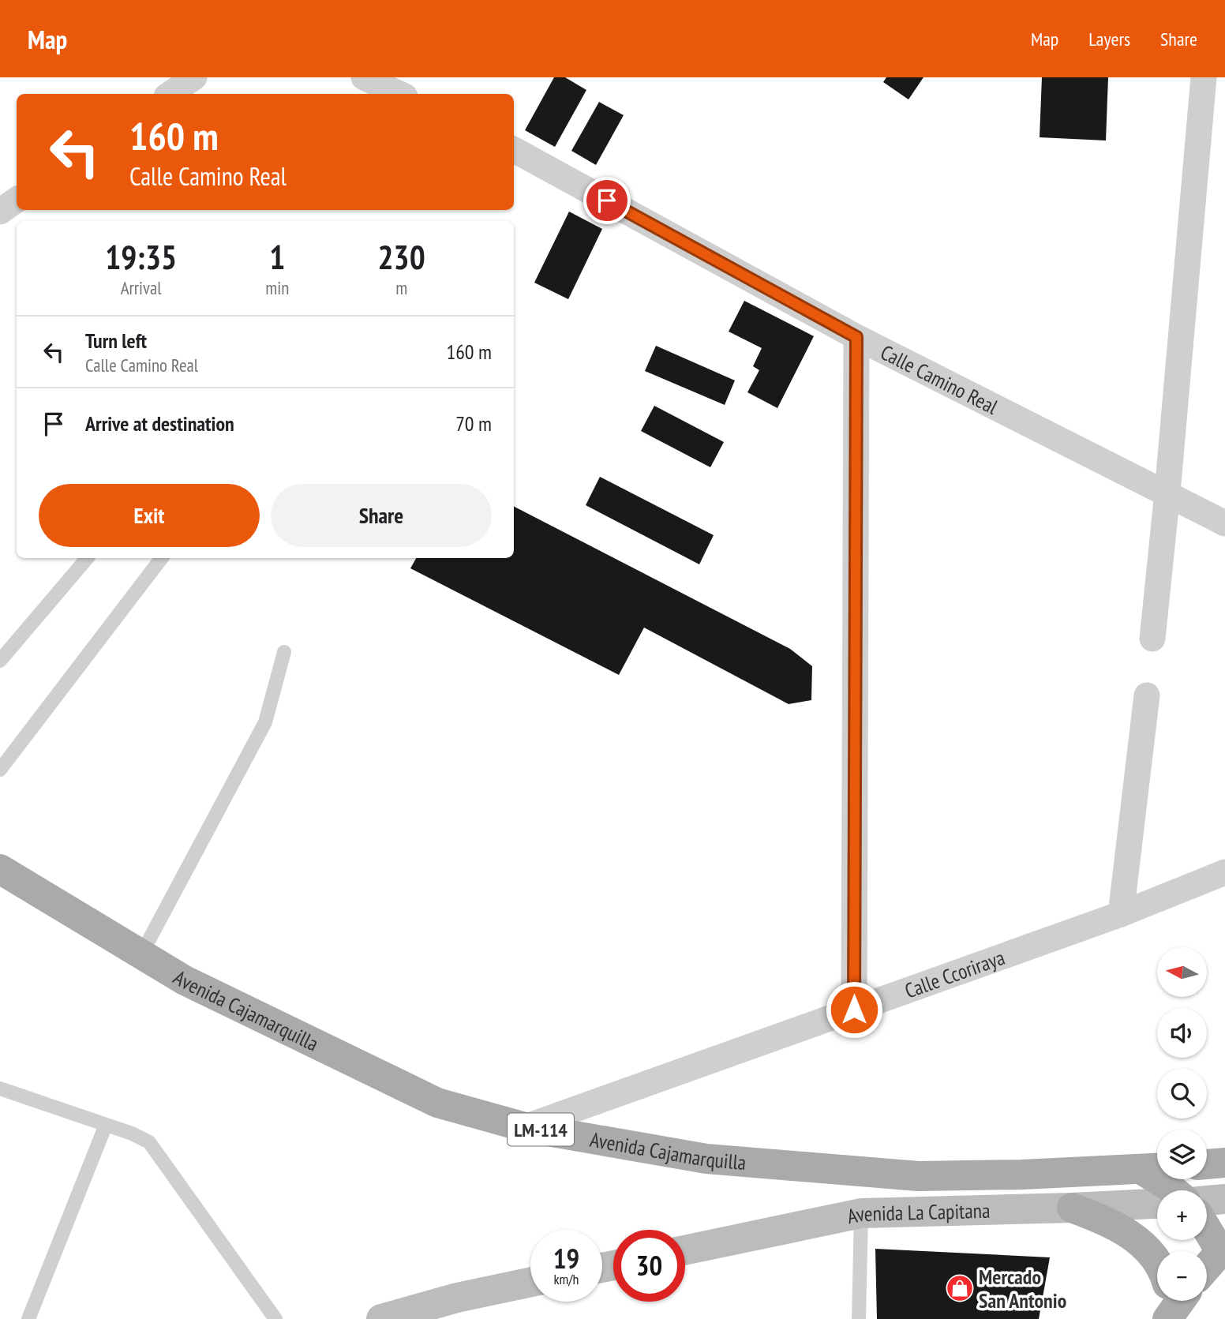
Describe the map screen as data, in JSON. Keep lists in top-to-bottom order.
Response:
{
  "streets": {
    "main road": ["Avenida Cajamarquilla", "LM-114"],
    "street": ["Calle Camino Real", "Calle Ccoriraya", "Avenida La Capitana"]
  },
  "crossings": [
    ["Calle Ccoriraya", "Avenida Cajamarquilla"]
  ],
  "places": {
    "shop": ["Mercado San Antonio"]
  },
  "north": "left",
  "page": {
    "header": "Map",
    "nav": ["Map", "Layers", "Share"],
    "turn": ["160 m", "Calle Camino Real"],
    "eta": [
      "19:35",
      "Arrival",
      "1",
      "min",
      "230",
      "m"
    ],
    "list": [
      {
        "name": "Turn left",
        "note": "Calle Camino Real",
        "value": "160 m"
      },
      {
        "name": "Arrive at destination",
        "value": "70 m"
      }
    ],
    "buttons": ["Exit", "Share"],
    "map_buttons": ["+", "−"],
    "speed": "19 km/h",
    "limit": "30"
  }
}
